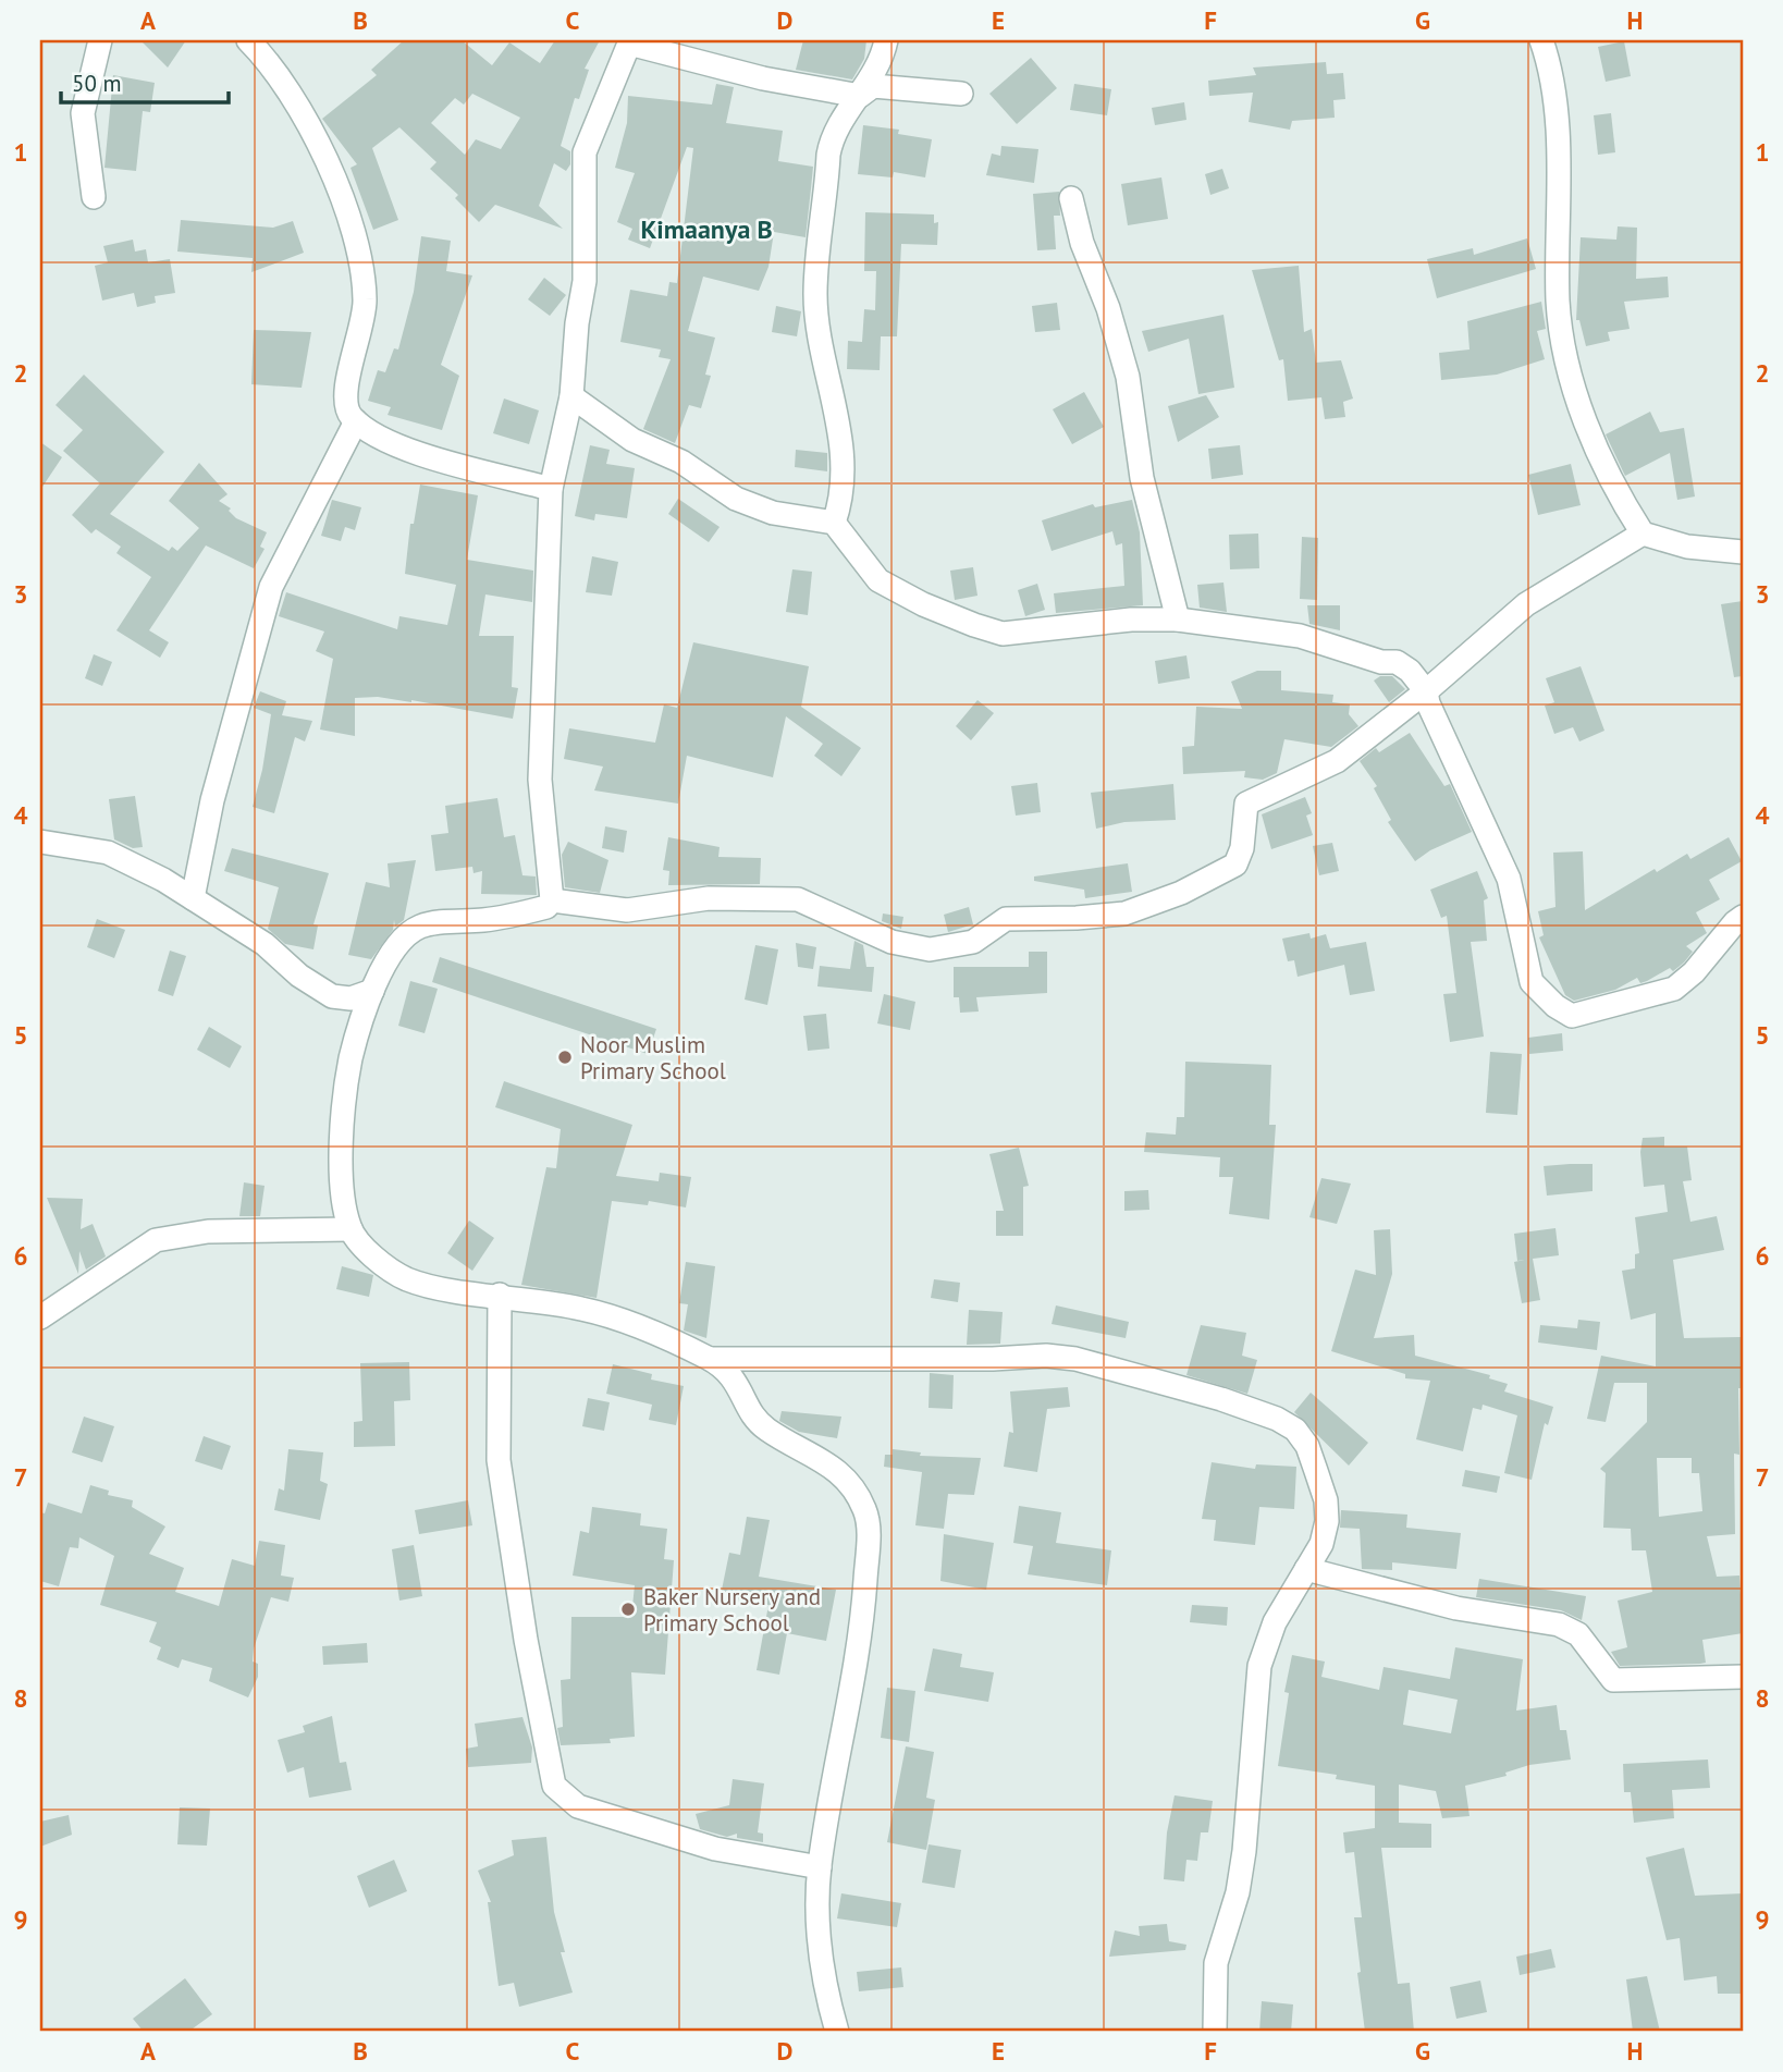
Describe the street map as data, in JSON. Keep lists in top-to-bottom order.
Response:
{
  "districts": ["Kimaanya B"],
  "places": ["Noor Muslim Primary School", "Baker Nursery and Primary School"],
  "scale_bar": "50 m",
  "grid": {
    "columns": [
      "A",
      "B",
      "C",
      "D",
      "E",
      "F",
      "G",
      "H"
    ],
    "rows": [
      "1",
      "2",
      "3",
      "4",
      "5",
      "6",
      "7",
      "8",
      "9"
    ]
  }
}
